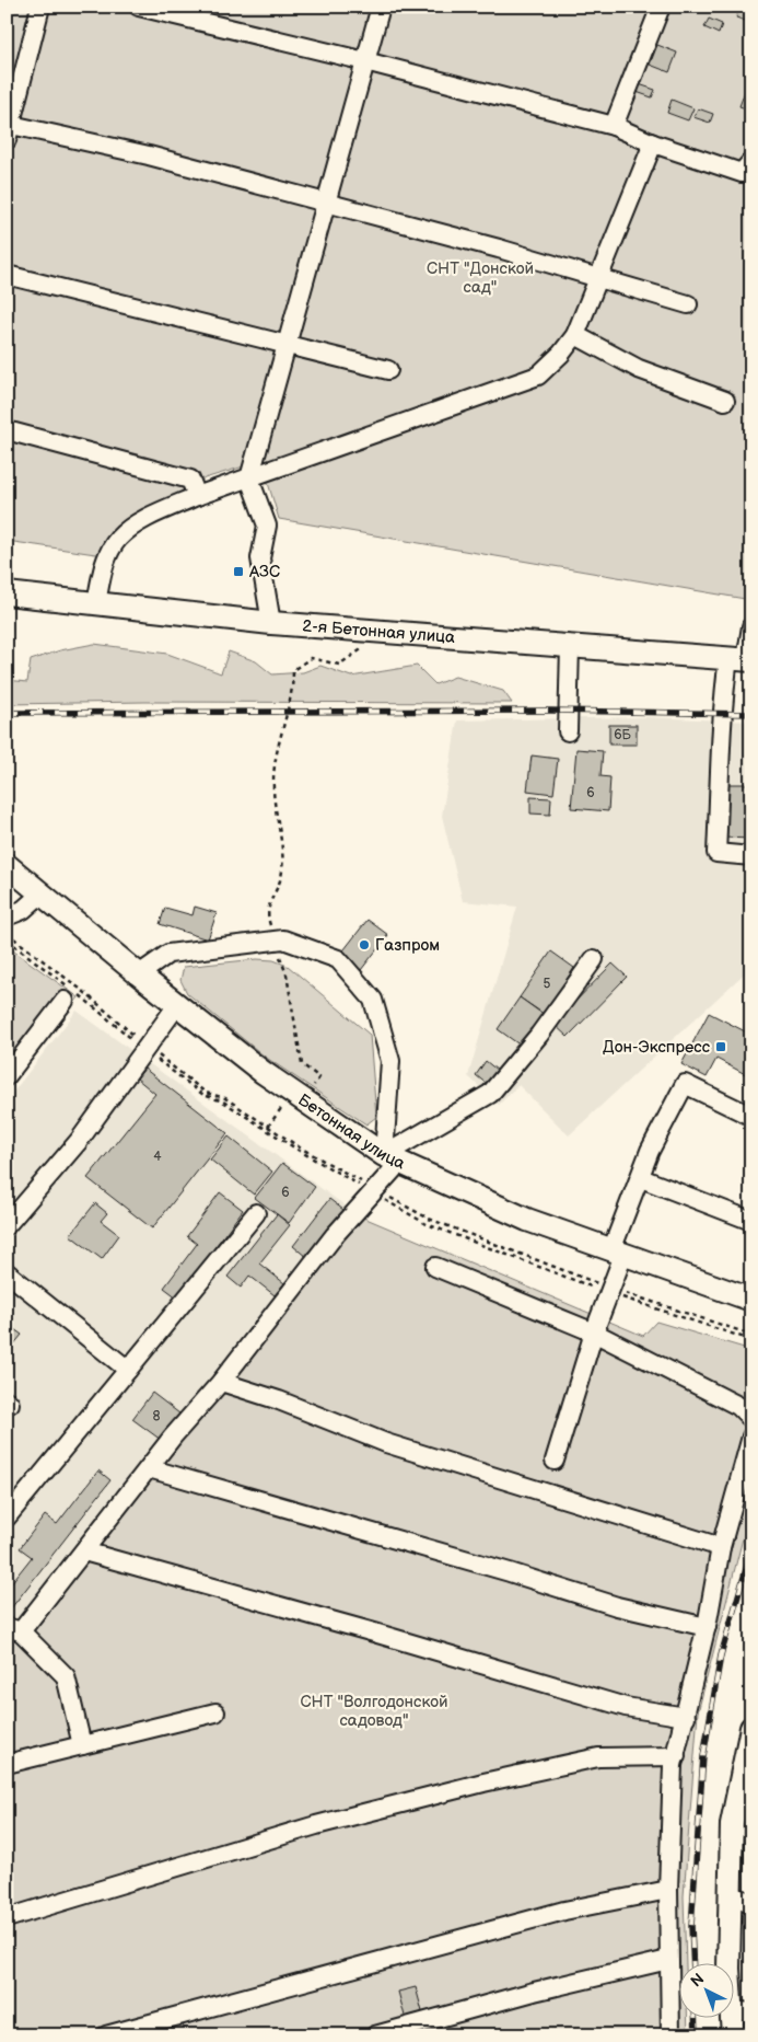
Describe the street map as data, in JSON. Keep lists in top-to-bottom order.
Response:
{
  "streets": {
    "main road": ["2-я Бетонная улица", "Бетонная улица"]
  },
  "parks": ["СНТ \"Донской сад\"", "СНТ \"Волгодонской садовод\""],
  "places": {
    "transit": ["АЗС", "Дон-Экспресс"],
    "other": ["Газпром"]
  },
  "house_numbers": [
    "6Б",
    "6",
    "5",
    "4",
    "6",
    "8"
  ],
  "north": "top left"
}
